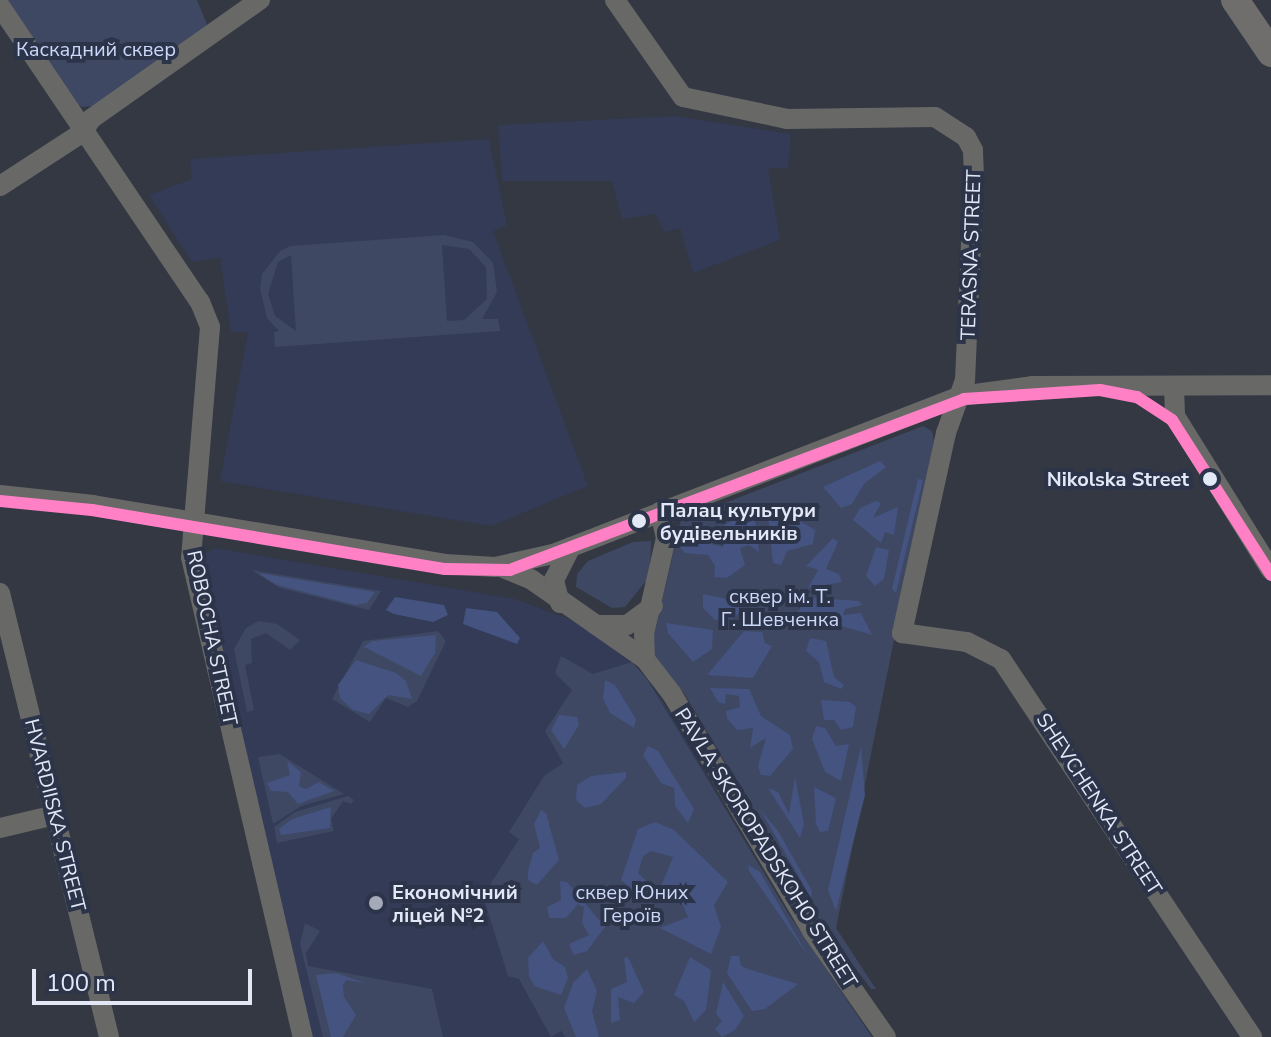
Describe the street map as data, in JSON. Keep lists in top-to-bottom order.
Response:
{
  "streets": {
    "street": [
      "TERASNA STREET",
      "ROBOCHA STREET",
      "SHEVCHENKA STREET",
      "HVARDIISKA STREET",
      "PAVLA SKOROPADSKOHO STREET"
    ]
  },
  "crossings": [
    ["TERASNA STREET", "SHEVCHENKA STREET"]
  ],
  "parks": ["Каскадний сквер", "сквер ім. Т. Г. Шевченка", "сквер Юних Героїв"],
  "places": ["Nikolska Street", "Палац культури будівельників", "Економічний ліцей №2"],
  "scale_bar": "100 m"
}
